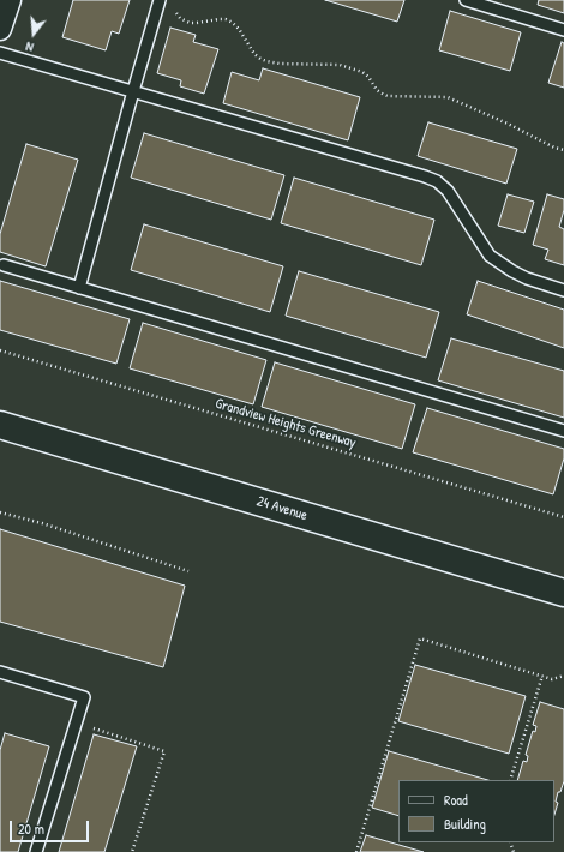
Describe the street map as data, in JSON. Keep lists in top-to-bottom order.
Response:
{
  "streets": {
    "main road": ["24 Avenue"],
    "path": ["Grandview Heights Greenway"]
  },
  "legend": ["Road", "Building"],
  "scale_bar": "20 m",
  "north": "bottom"
}
